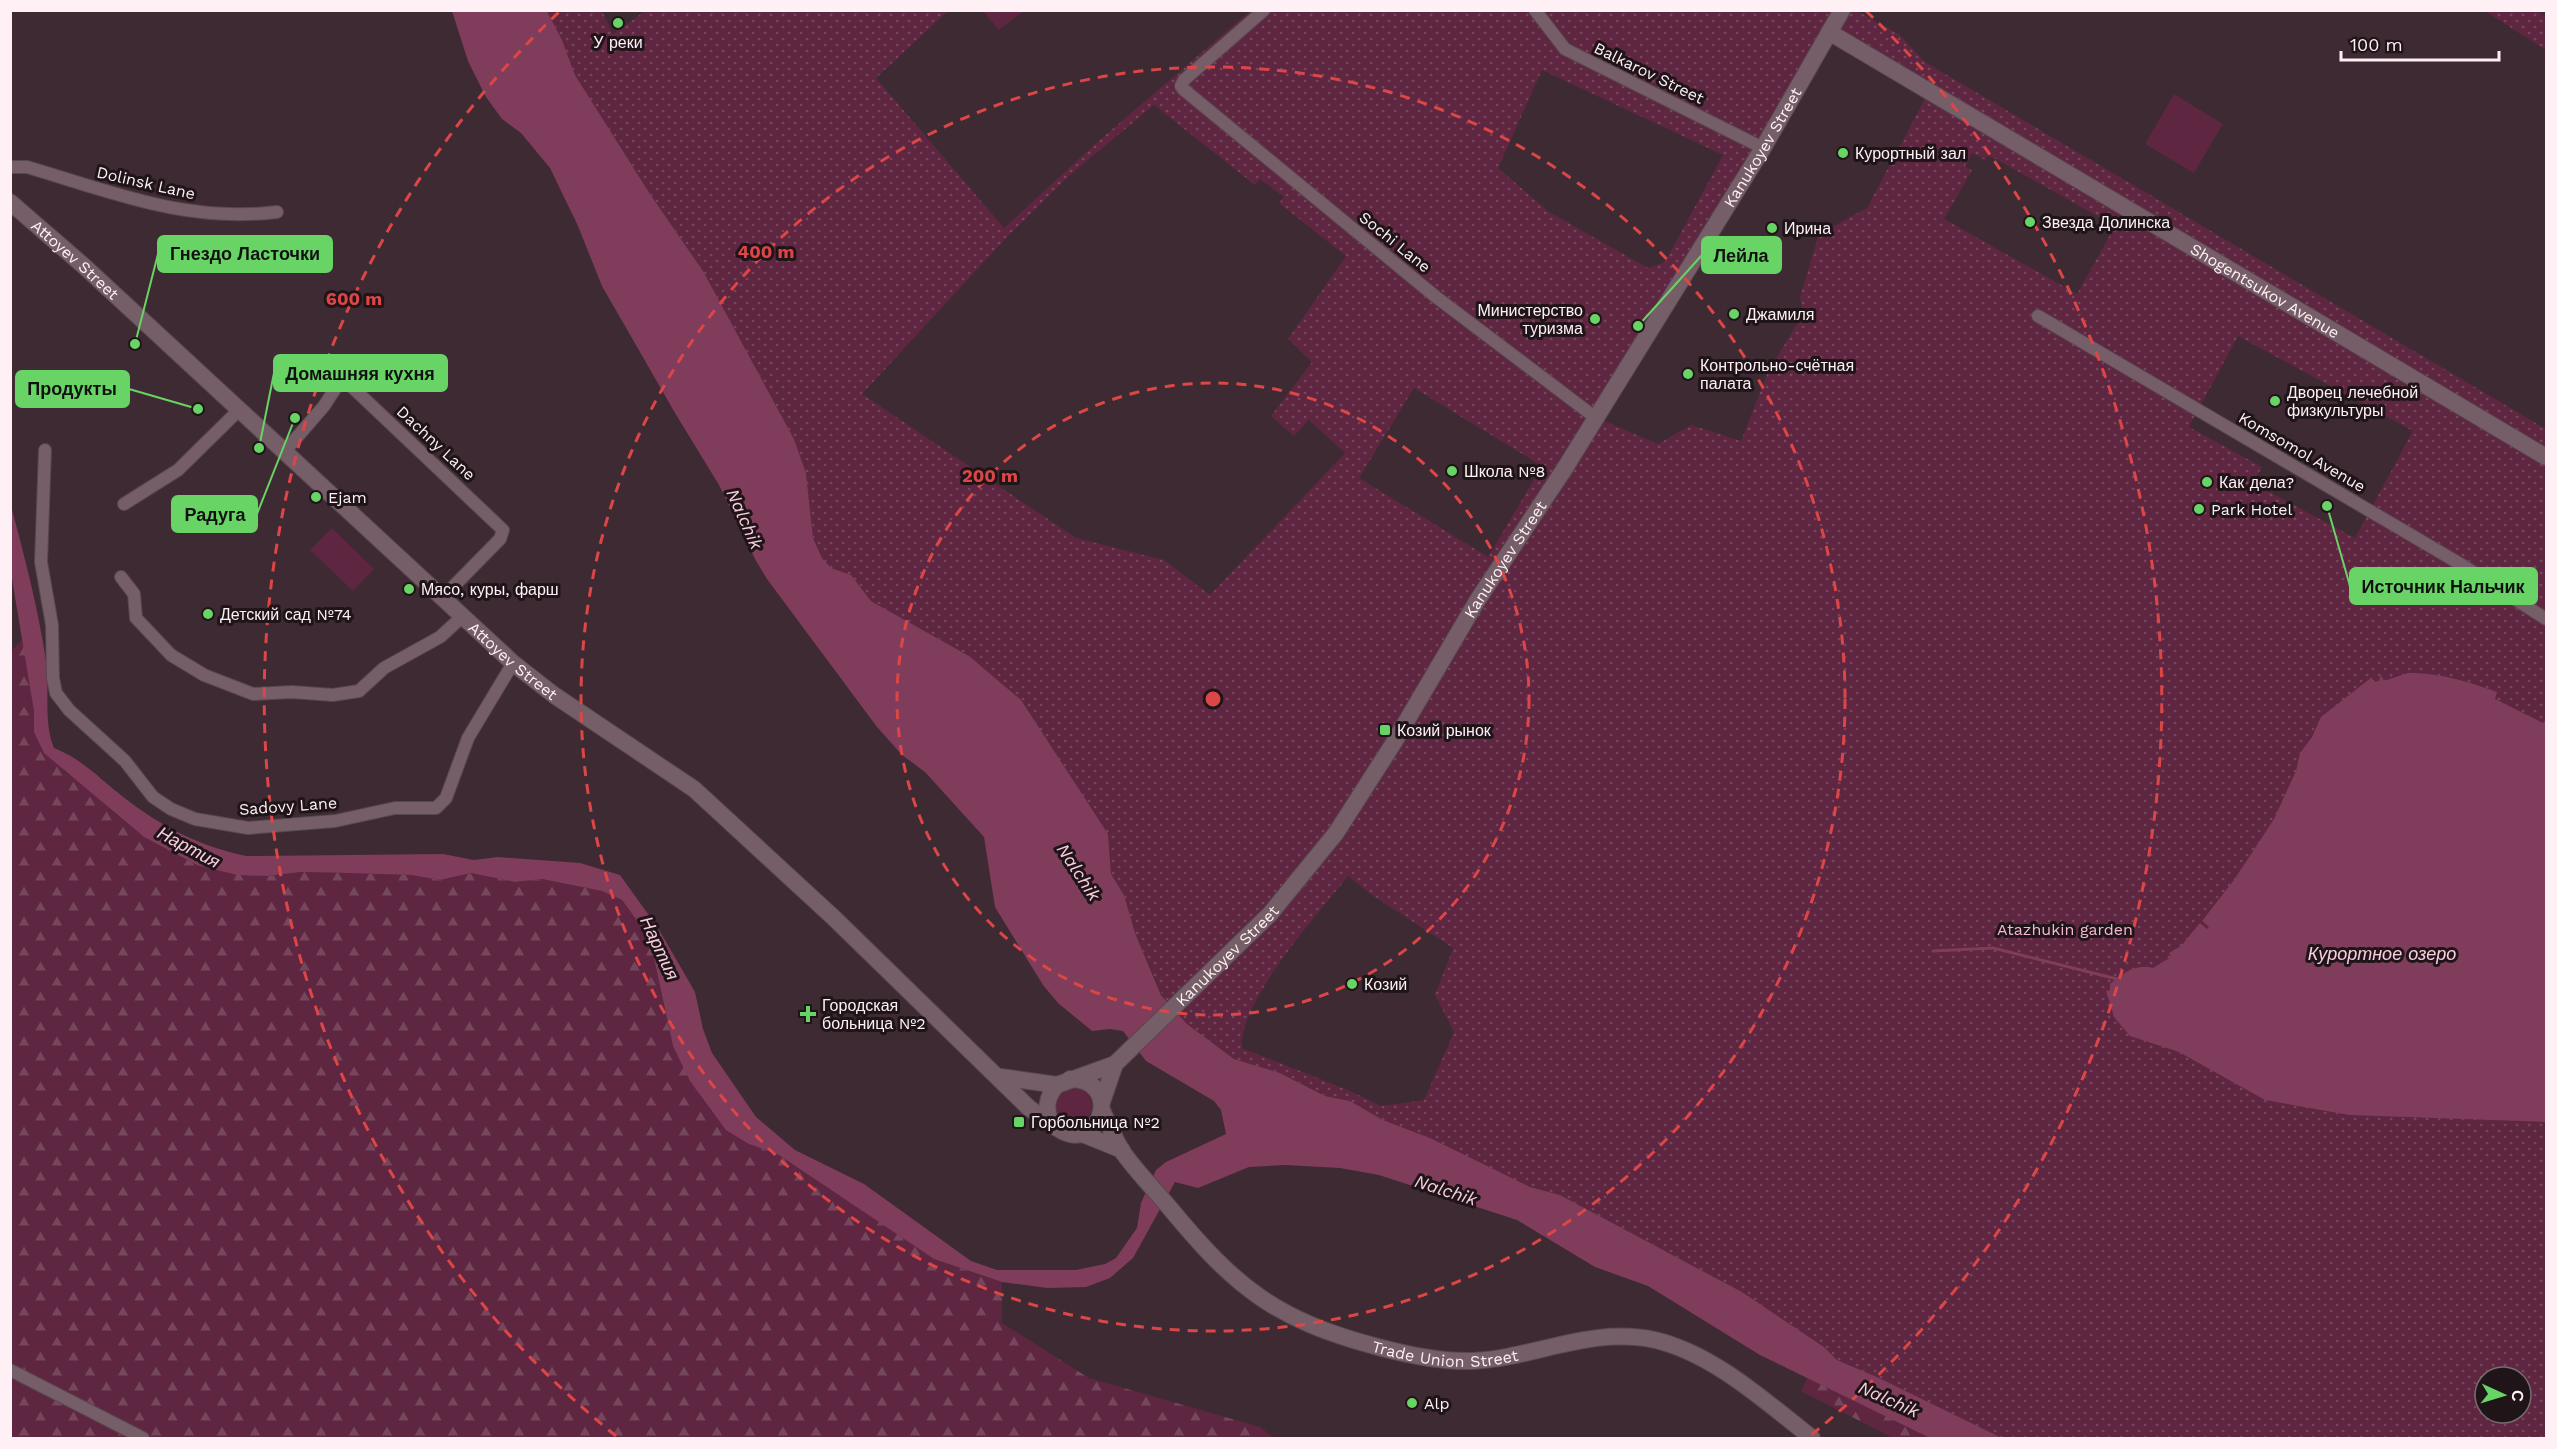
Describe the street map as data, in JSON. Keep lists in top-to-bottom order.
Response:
{
  "streets": {
    "street": [
      "Balkarov Street",
      "Kanukoyev Street",
      "Dolinsk Lane",
      "Sochi Lane",
      "Attoyev Street",
      "Shogentsukov Avenue",
      "Dachny Lane",
      "Komsomol Avenue",
      "Sadovy Lane",
      "Trade Union Street"
    ]
  },
  "crossings": [
    ["Balkarov Street", "Kanukoyev Street"],
    ["Kanukoyev Street", "Sochi Lane"],
    ["Kanukoyev Street", "Shogentsukov Avenue"],
    ["Attoyev Street", "Dachny Lane"],
    ["Attoyev Street", "Sadovy Lane"],
    ["Attoyev Street", "Trade Union Street"]
  ],
  "water": ["Nalchik", "Нартия", "Курортное озеро"],
  "parks": ["Atazhukin garden"],
  "places": {
    "other": [
      "У реки",
      "Курортный зал",
      "Звезда Долинска",
      "Ирина",
      "Джамиля",
      "Министерство туризма",
      "Лейла",
      "Гнездо Ласточки",
      "Контрольно-счётная палата",
      "Дворец лечебной физкультуры",
      "Продукты",
      "Радуга",
      "Домашняя кухня",
      "Школа №8",
      "Как дела?",
      "Ejam",
      "Источник Нальчик",
      "Park Hotel",
      "Мясо, куры, фарш",
      "Детский сад №74",
      "Козий",
      "Alp"
    ],
    "transit": ["Козий рынок", "Горбольница №2"],
    "health": ["Городская больница №2"]
  },
  "scale_bar": "100 m",
  "north": "right",
  "rings": ["400 m", "600 m", "200 m"]
}
